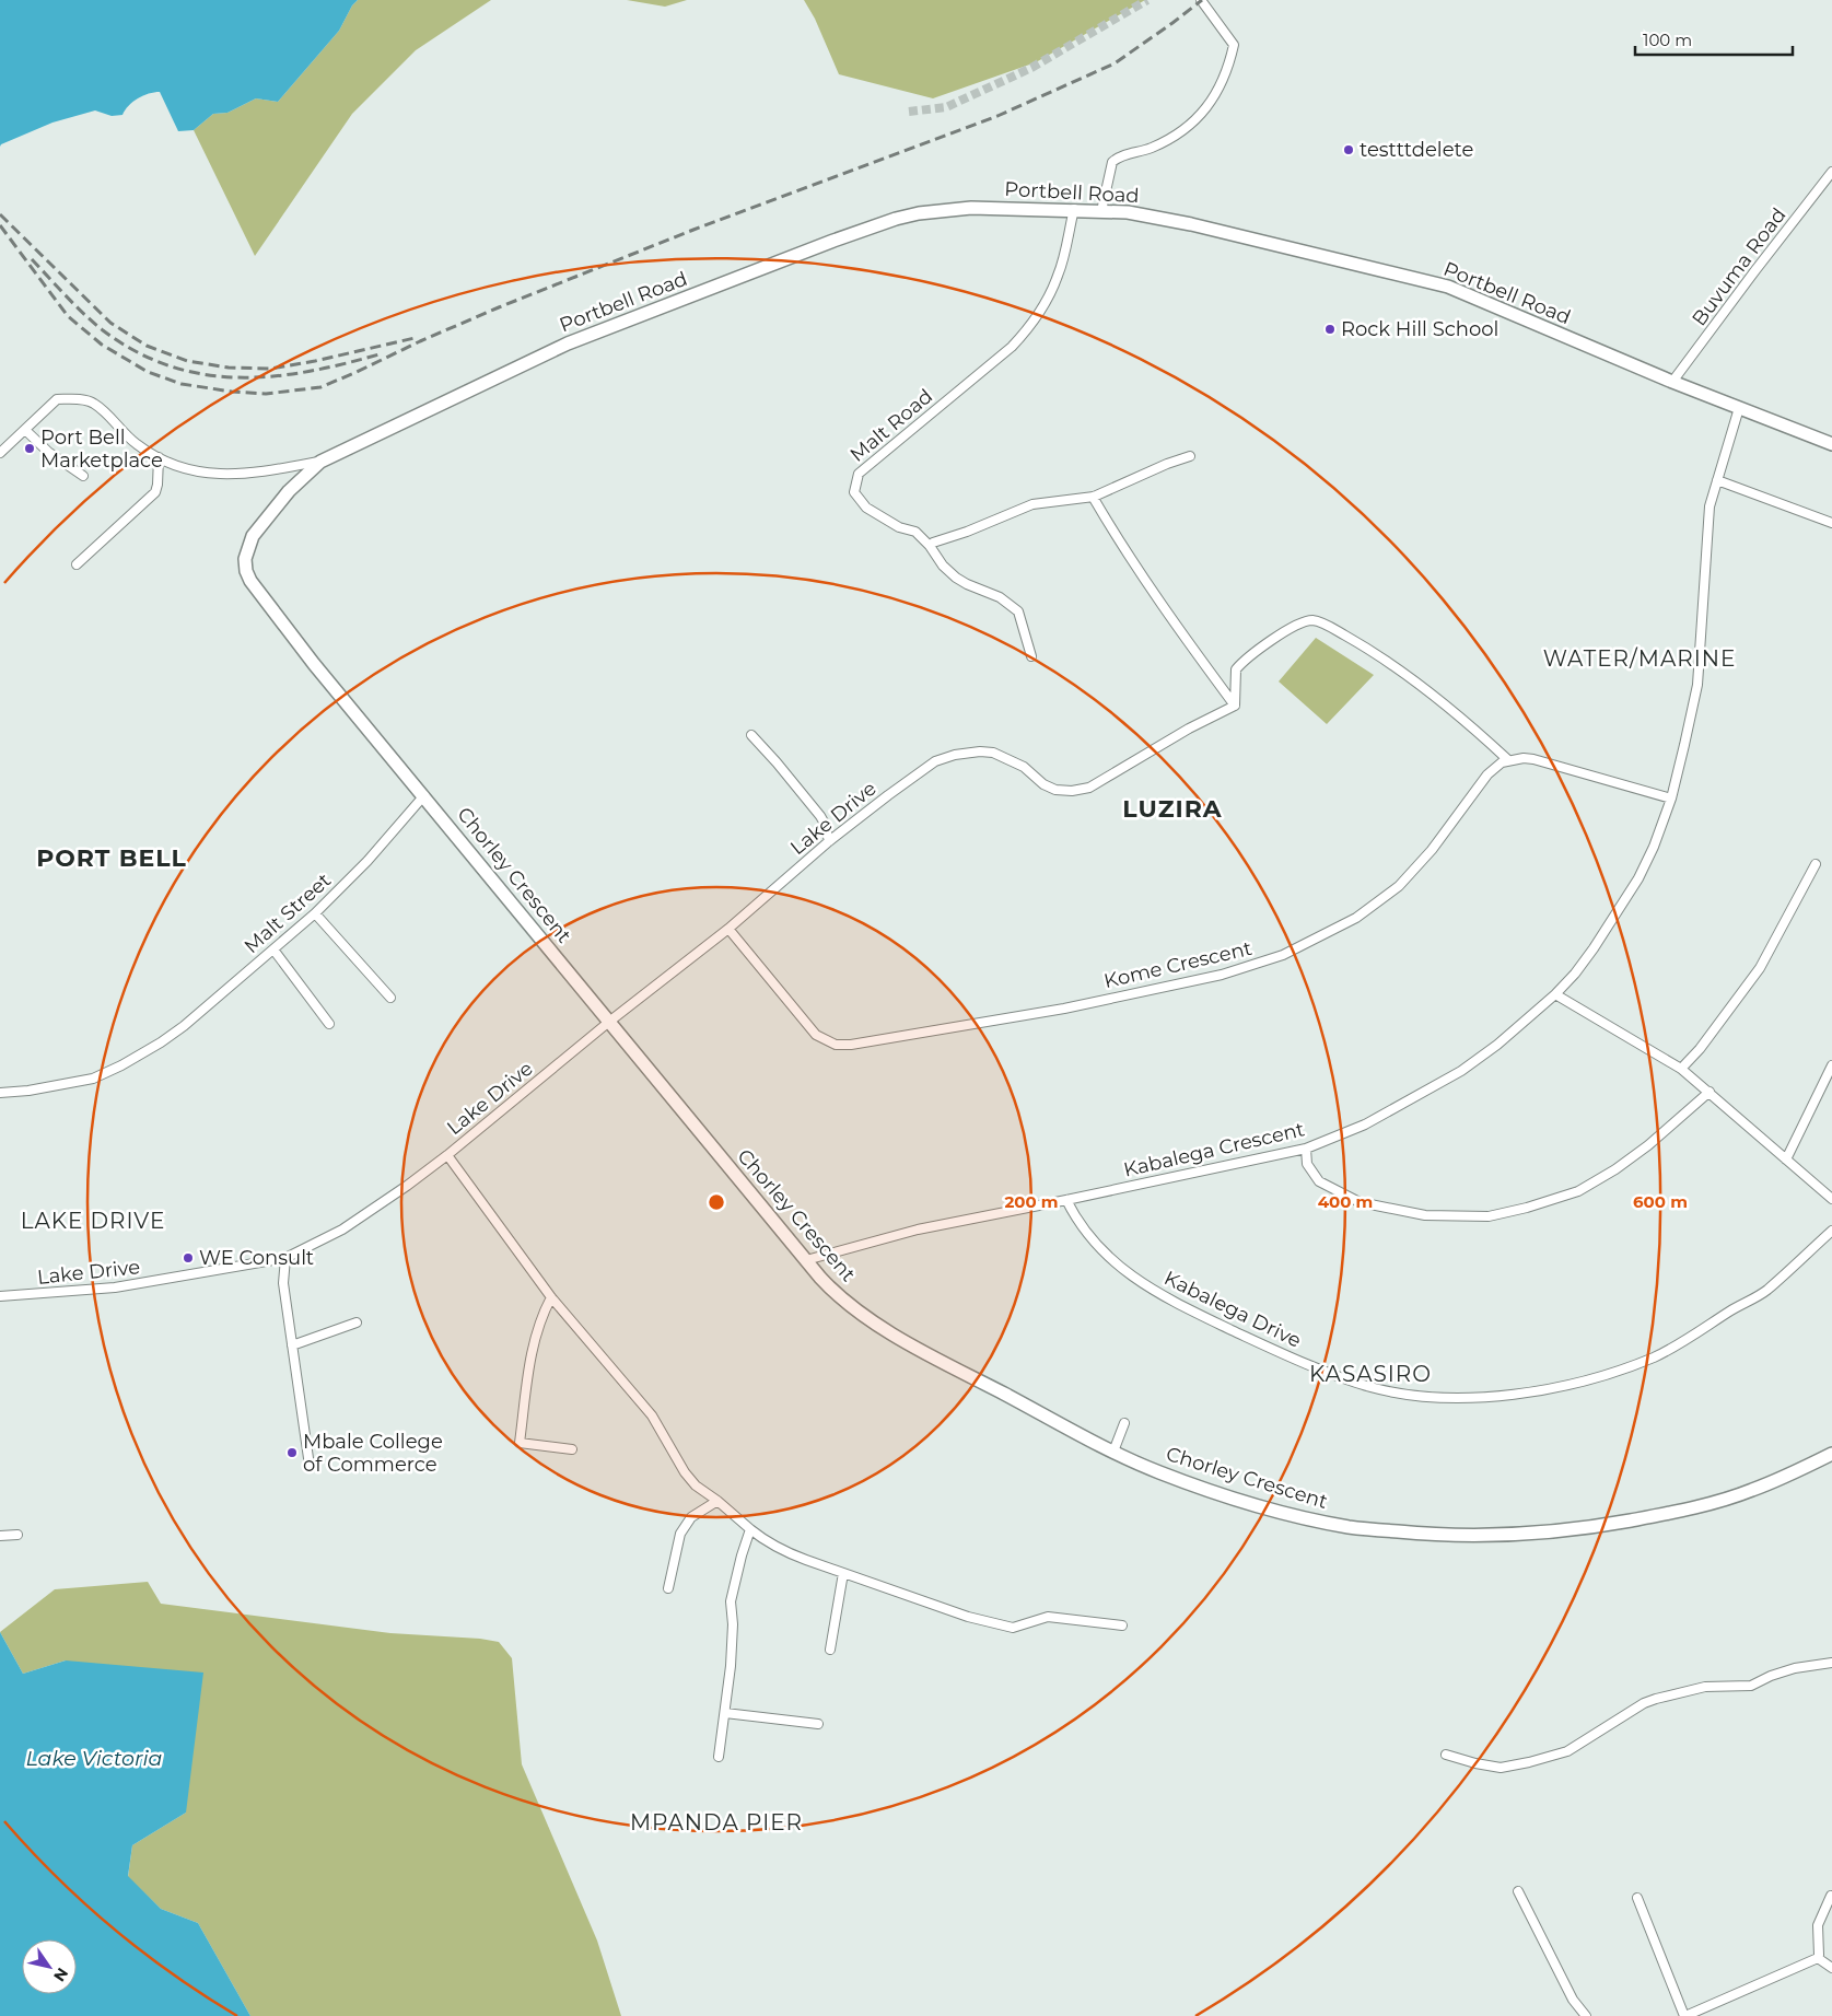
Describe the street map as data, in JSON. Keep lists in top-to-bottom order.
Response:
{
  "streets": {
    "main road": ["Portbell Road", "Chorley Crescent"],
    "street": [
      "Buvuma Road",
      "Malt Road",
      "Lake Drive",
      "Malt Street",
      "Kome Crescent",
      "Kabalega Crescent",
      "Kabalega Drive"
    ]
  },
  "crossings": [
    ["Portbell Road", "Buvuma Road"],
    ["Portbell Road", "Malt Road"],
    ["Portbell Road", "Chorley Crescent"],
    ["Portbell Road", "Kabalega Crescent"],
    ["Lake Drive", "Chorley Crescent"],
    ["Lake Drive", "Kome Crescent"],
    ["Chorley Crescent", "Malt Street"],
    ["Chorley Crescent", "Kabalega Crescent"],
    ["Kabalega Crescent", "Kabalega Drive"]
  ],
  "districts": [
    "WATER/MARINE",
    "LUZIRA",
    "PORT BELL",
    "LAKE DRIVE",
    "KASASIRO",
    "MPANDA PIER"
  ],
  "water": ["Lake Victoria"],
  "places": [
    "testttdelete",
    "Rock Hill School",
    "Port Bell Marketplace",
    "WE Consult",
    "Mbale College of Commerce"
  ],
  "scale_bar": "100 m",
  "north": "bottom right",
  "rings": ["200 m", "400 m", "600 m"]
}
